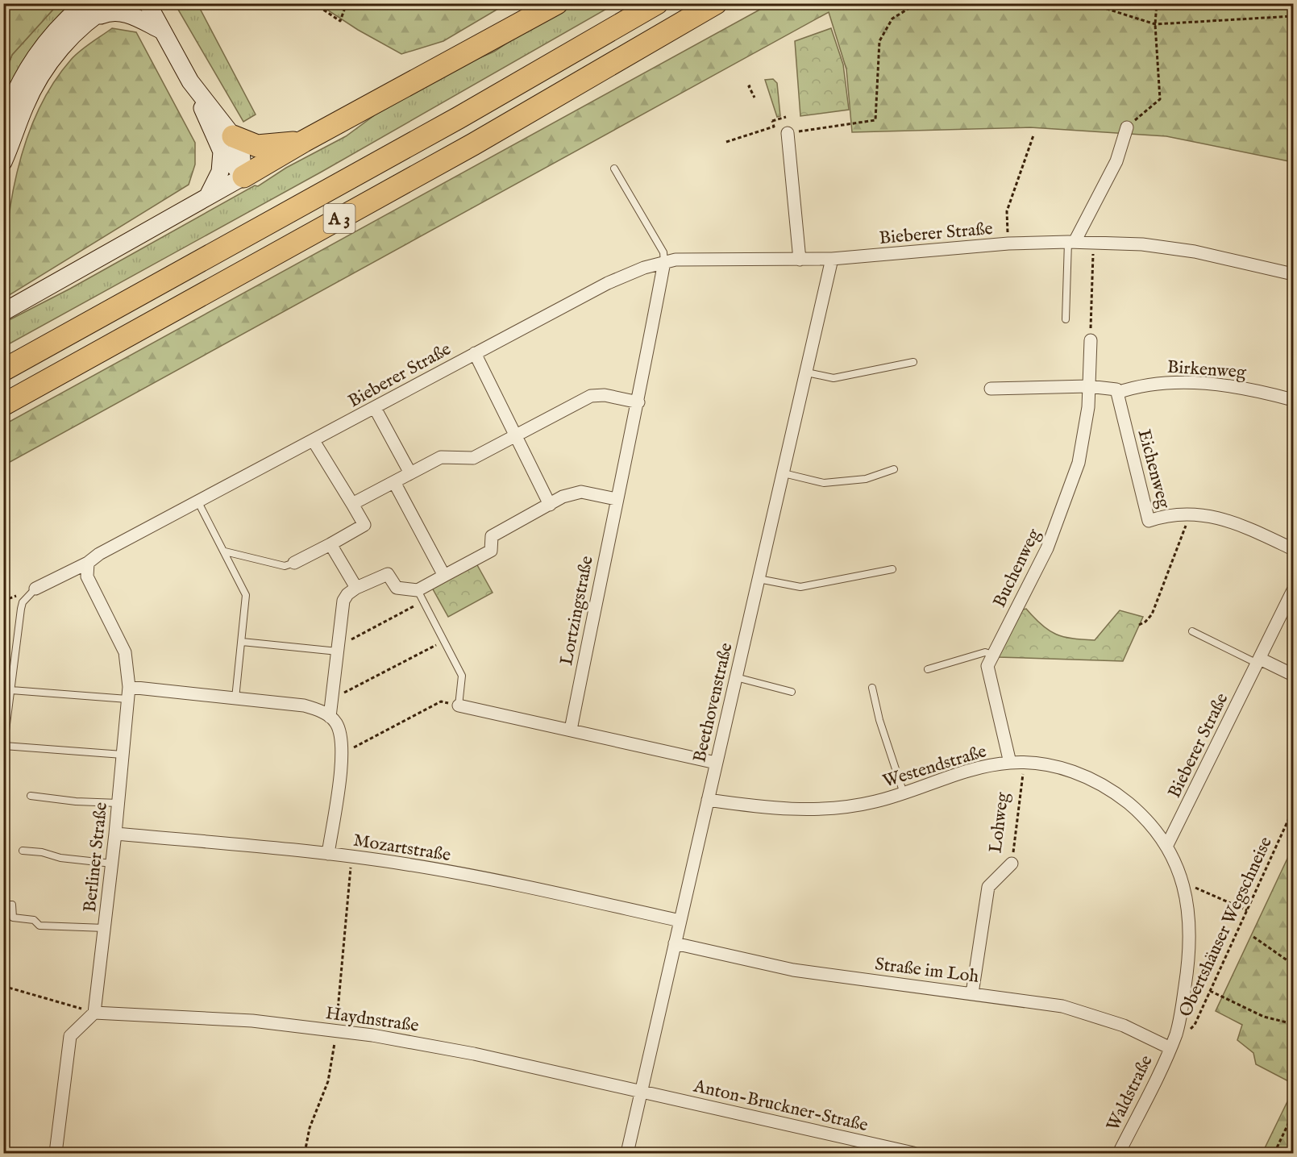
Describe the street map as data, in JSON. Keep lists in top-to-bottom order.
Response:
{
  "streets": {
    "highway": ["A 3"],
    "street": [
      "Bieberer Straße",
      "Birkenweg",
      "Eichenweg",
      "Buchenweg",
      "Lortzingstraße",
      "Beethovenstraße",
      "Westendstraße",
      "Lohweg",
      "Mozartstraße",
      "Berliner Straße",
      "Straße im Loh",
      "Haydnstraße",
      "Waldstraße",
      "Anton-Bruckner-Straße"
    ],
    "path": ["Obertshäuser Wegschneise"]
  },
  "crossings": [
    ["Bieberer Straße", "Lortzingstraße"],
    ["Bieberer Straße", "Beethovenstraße"],
    ["Bieberer Straße", "Westendstraße"],
    ["Bieberer Straße", "Berliner Straße"],
    ["Birkenweg", "Eichenweg"],
    ["Buchenweg", "Westendstraße"],
    ["Beethovenstraße", "Westendstraße"],
    ["Beethovenstraße", "Mozartstraße"],
    ["Beethovenstraße", "Straße im Loh"],
    ["Beethovenstraße", "Haydnstraße"],
    ["Beethovenstraße", "Anton-Bruckner-Straße"],
    ["Westendstraße", "Lohweg"],
    ["Westendstraße", "Straße im Loh"],
    ["Westendstraße", "Waldstraße"],
    ["Lohweg", "Straße im Loh"],
    ["Mozartstraße", "Berliner Straße"],
    ["Berliner Straße", "Haydnstraße"],
    ["Straße im Loh", "Waldstraße"],
    ["Haydnstraße", "Anton-Bruckner-Straße"]
  ]
}
